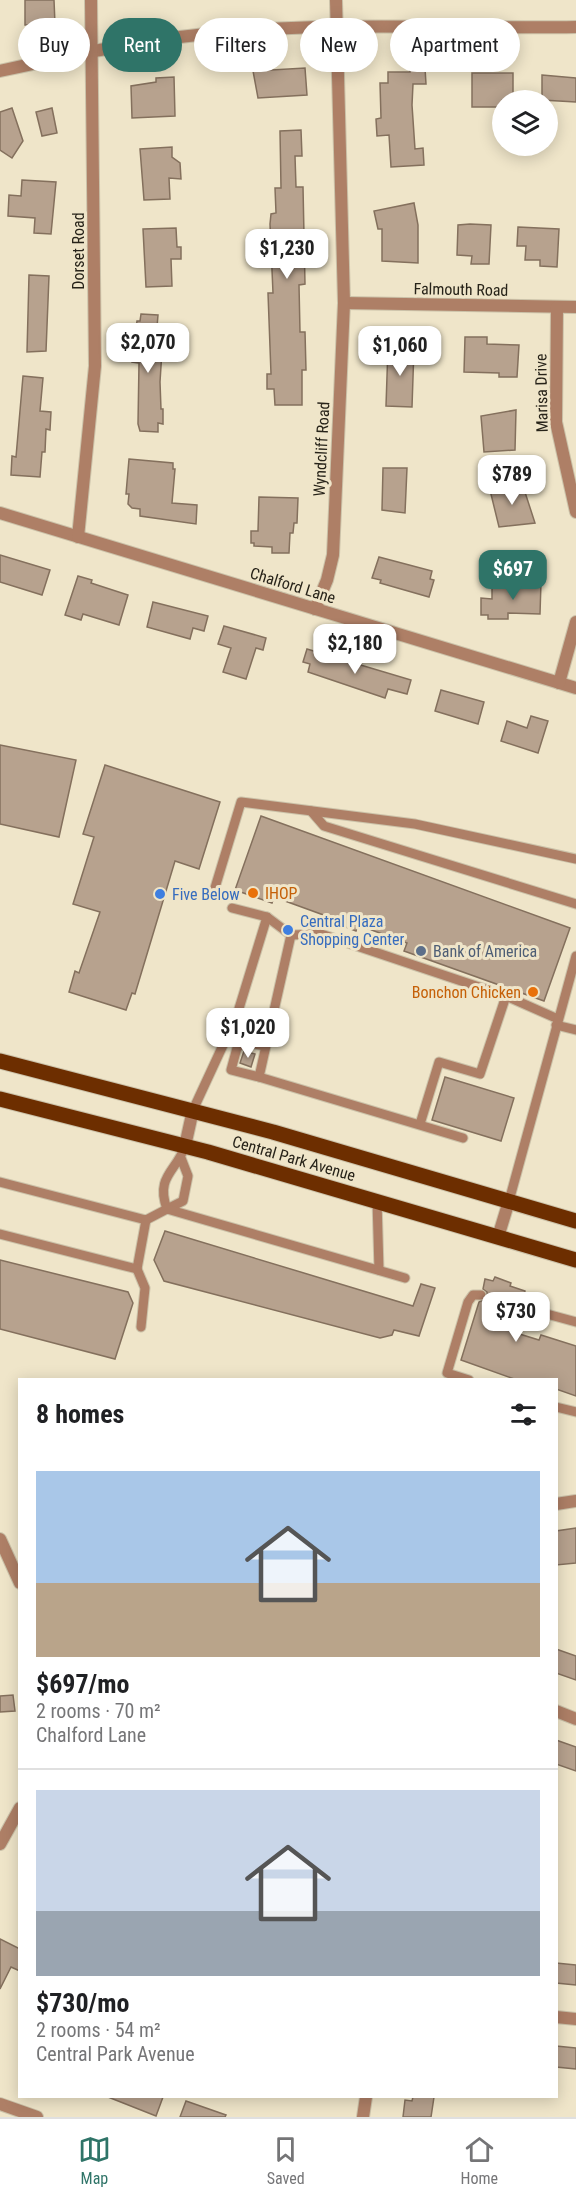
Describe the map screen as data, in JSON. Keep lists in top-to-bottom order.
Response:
{
  "streets": {
    "main road": ["Central Park Avenue"],
    "street": [
      "Dorset Road",
      "Falmouth Road",
      "Marisa Drive",
      "Wyndcliff Road",
      "Chalford Lane"
    ]
  },
  "crossings": [
    ["Dorset Road", "Chalford Lane"],
    ["Falmouth Road", "Marisa Drive"],
    ["Falmouth Road", "Wyndcliff Road"],
    ["Wyndcliff Road", "Chalford Lane"]
  ],
  "places": [
    "IHOP",
    "Five Below",
    "Central Plaza Shopping Center",
    "Bank of America",
    "Bonchon Chicken"
  ],
  "page": {
    "chip": [
      "Buy",
      "Rent",
      "Filters",
      "New",
      "Apartment"
    ],
    "price": [
      "$1,230",
      "$2,070",
      "$1,060",
      "$789",
      "$697",
      "$2,180",
      "$1,020",
      "$730"
    ],
    "heading": "8 homes",
    "list": [
      {
        "name": "$697/mo",
        "note": "2 rooms · 70 m² · Chalford Lane"
      },
      {
        "name": "$730/mo",
        "note": "2 rooms · 54 m² · Central Park Avenue"
      }
    ],
    "tabs": ["Map", "Saved", "Home"]
  }
}
